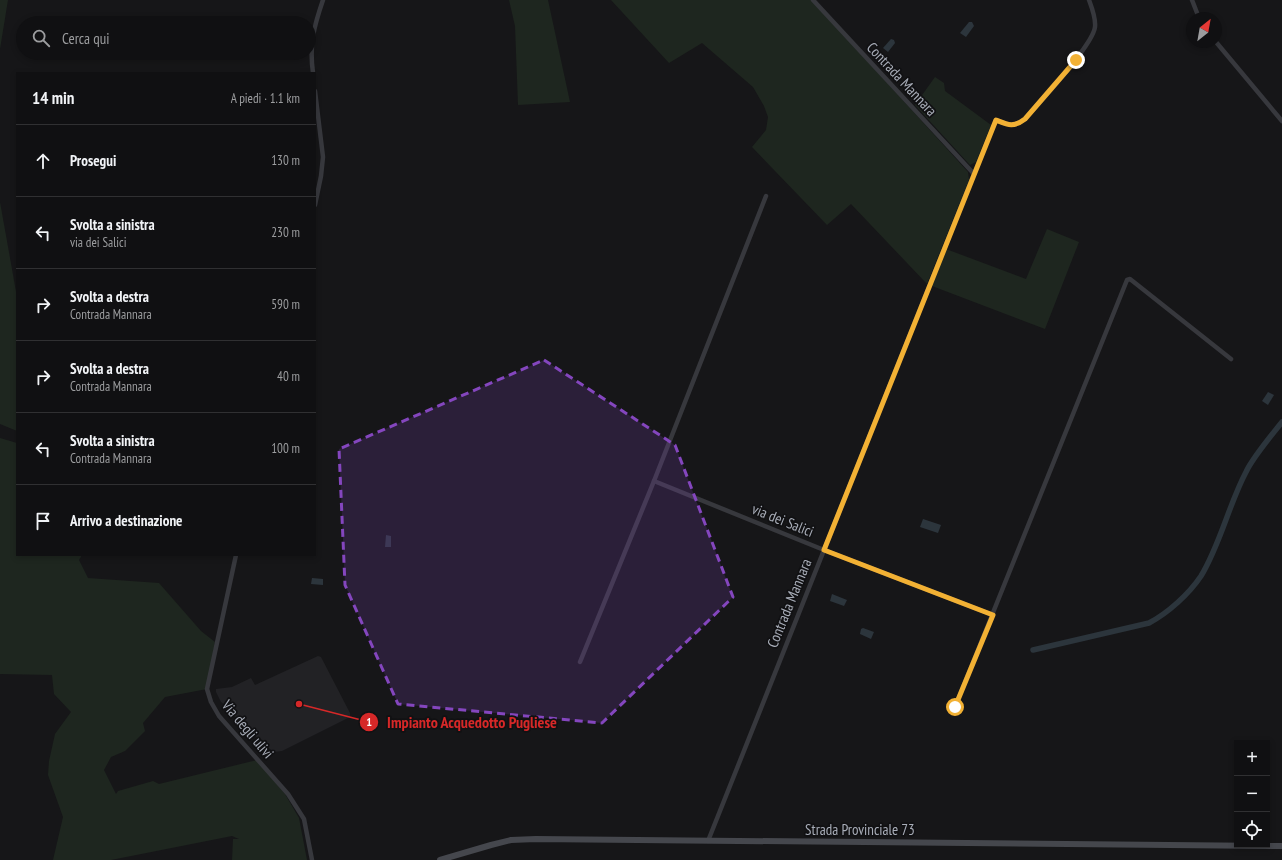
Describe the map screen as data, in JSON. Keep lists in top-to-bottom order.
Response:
{
  "streets": {
    "main road": ["Strada Provinciale 73"],
    "street": ["Contrada Mannara", "via dei Salici", "Via degli ulivi"]
  },
  "crossings": [
    ["Contrada Mannara", "via dei Salici"],
    ["Contrada Mannara", "Strada Provinciale 73"]
  ],
  "places": ["Impianto Acquedotto Pugliese"],
  "north": "top right",
  "page": {
    "search": "Cerca qui",
    "heading": ["14 min", "A piedi · 1.1 km"],
    "list": [
      ["Prosegui", "130 m"],
      ["Svolta a sinistra", "via dei Salici", "230 m"],
      ["Svolta a destra", "Contrada Mannara", "590 m"],
      ["Svolta a destra", "Contrada Mannara", "40 m"],
      ["Svolta a sinistra", "Contrada Mannara", "100 m"],
      "Arrivo a destinazione"
    ],
    "map_buttons": ["+", "−"]
  }
}
